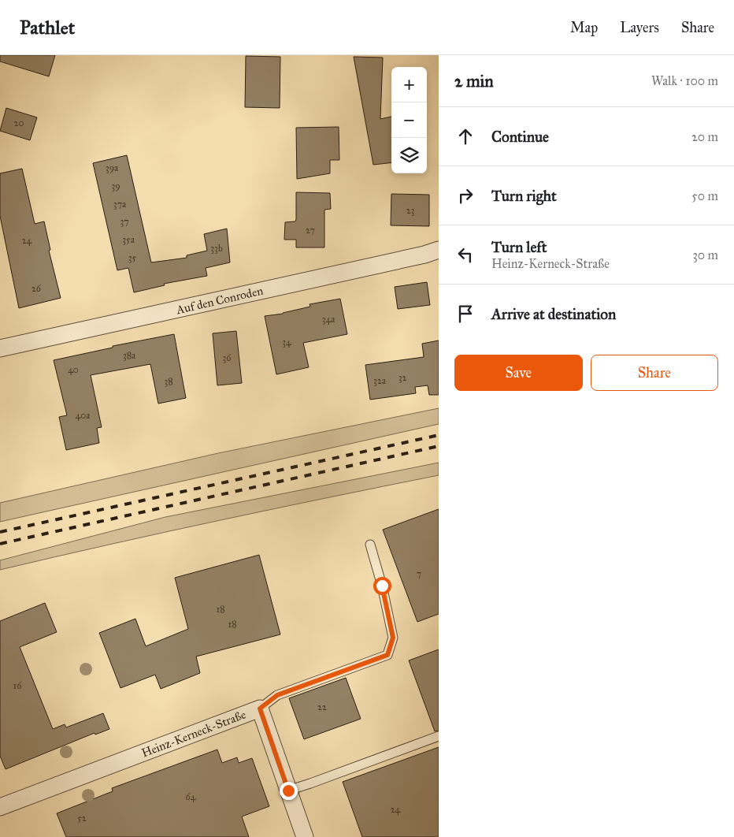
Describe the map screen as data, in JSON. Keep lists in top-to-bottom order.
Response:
{
  "streets": {
    "street": ["Auf den Conroden", "Heinz-Kerneck-Straße"]
  },
  "house_numbers": [
    "20",
    "39a",
    "39",
    "37a",
    "23",
    "37",
    "27",
    "35a",
    "24",
    "33b",
    "35",
    "26",
    "34a",
    "34",
    "38a",
    "36",
    "40",
    "32",
    "32a",
    "38",
    "40a",
    "7",
    "18",
    "18",
    "16",
    "22",
    "64",
    "24",
    "52"
  ],
  "page": {
    "header": "Pathlet",
    "nav": ["Map", "Layers", "Share"],
    "heading": ["2 min", "Walk · 100 m"],
    "map_buttons": ["+", "−"],
    "list": [
      ["Continue", "20 m"],
      ["Turn right", "50 m"],
      ["Turn left", "Heinz-Kerneck-Straße", "30 m"],
      "Arrive at destination"
    ],
    "buttons": ["Save", "Share"]
  }
}
